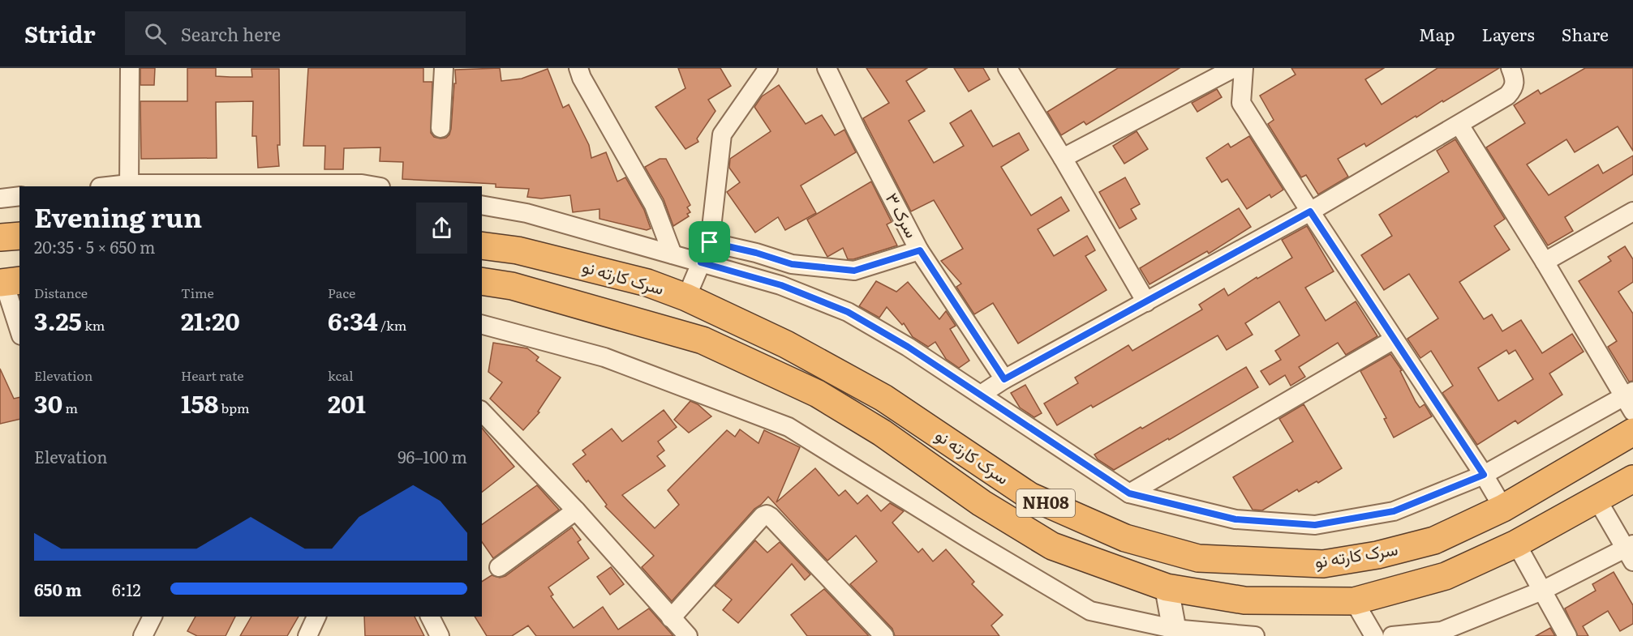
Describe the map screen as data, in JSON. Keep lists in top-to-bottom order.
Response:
{
  "streets": {
    "highway": ["سرک کارته نو", "NH08"],
    "street": ["سرک ۳"]
  },
  "page": {
    "header": "Stridr",
    "search": "Search here",
    "nav": ["Map", "Layers", "Share"],
    "heading": ["Evening run", "20:35 · 5 × 650 m"],
    "stats": [
      ["Distance", "3.25 km"],
      ["Time", "21:20"],
      ["Pace", "6:34 /km"],
      ["Elevation", "30 m"],
      ["Heart rate", "158 bpm"],
      ["kcal", "201"]
    ],
    "chart": ["Elevation", "96–100 m"],
    "list": [
      {
        "name": "650 m",
        "note": "6:12"
      }
    ]
  }
}
